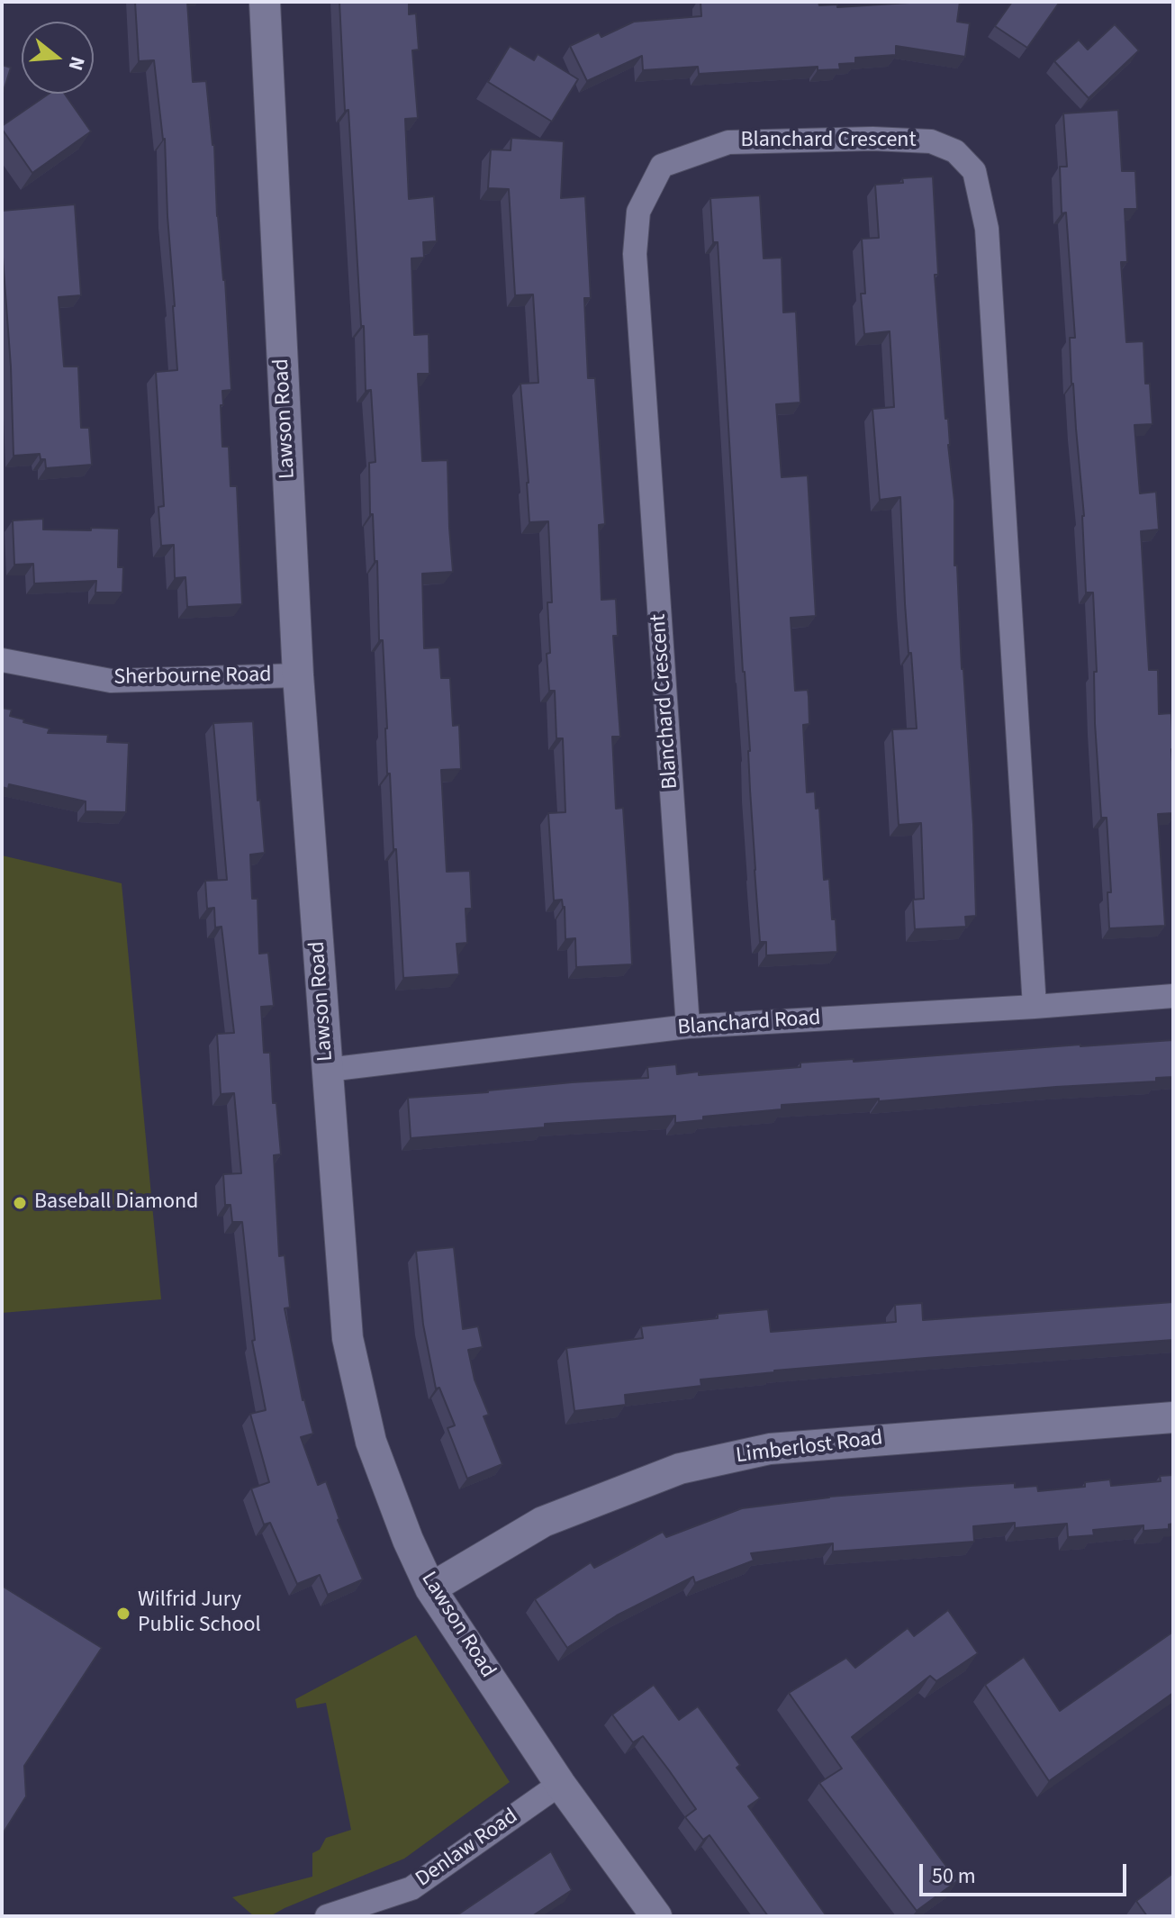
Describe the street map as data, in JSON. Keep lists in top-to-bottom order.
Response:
{
  "streets": {
    "street": [
      "Blanchard Crescent",
      "Lawson Road",
      "Sherbourne Road",
      "Blanchard Road",
      "Limberlost Road",
      "Denlaw Road"
    ]
  },
  "crossings": [
    ["Blanchard Crescent", "Blanchard Road"],
    ["Lawson Road", "Sherbourne Road"],
    ["Lawson Road", "Blanchard Road"],
    ["Lawson Road", "Limberlost Road"],
    ["Lawson Road", "Denlaw Road"]
  ],
  "places": ["Baseball Diamond", "Wilfrid Jury Public School"],
  "scale_bar": "50 m",
  "north": "right"
}
